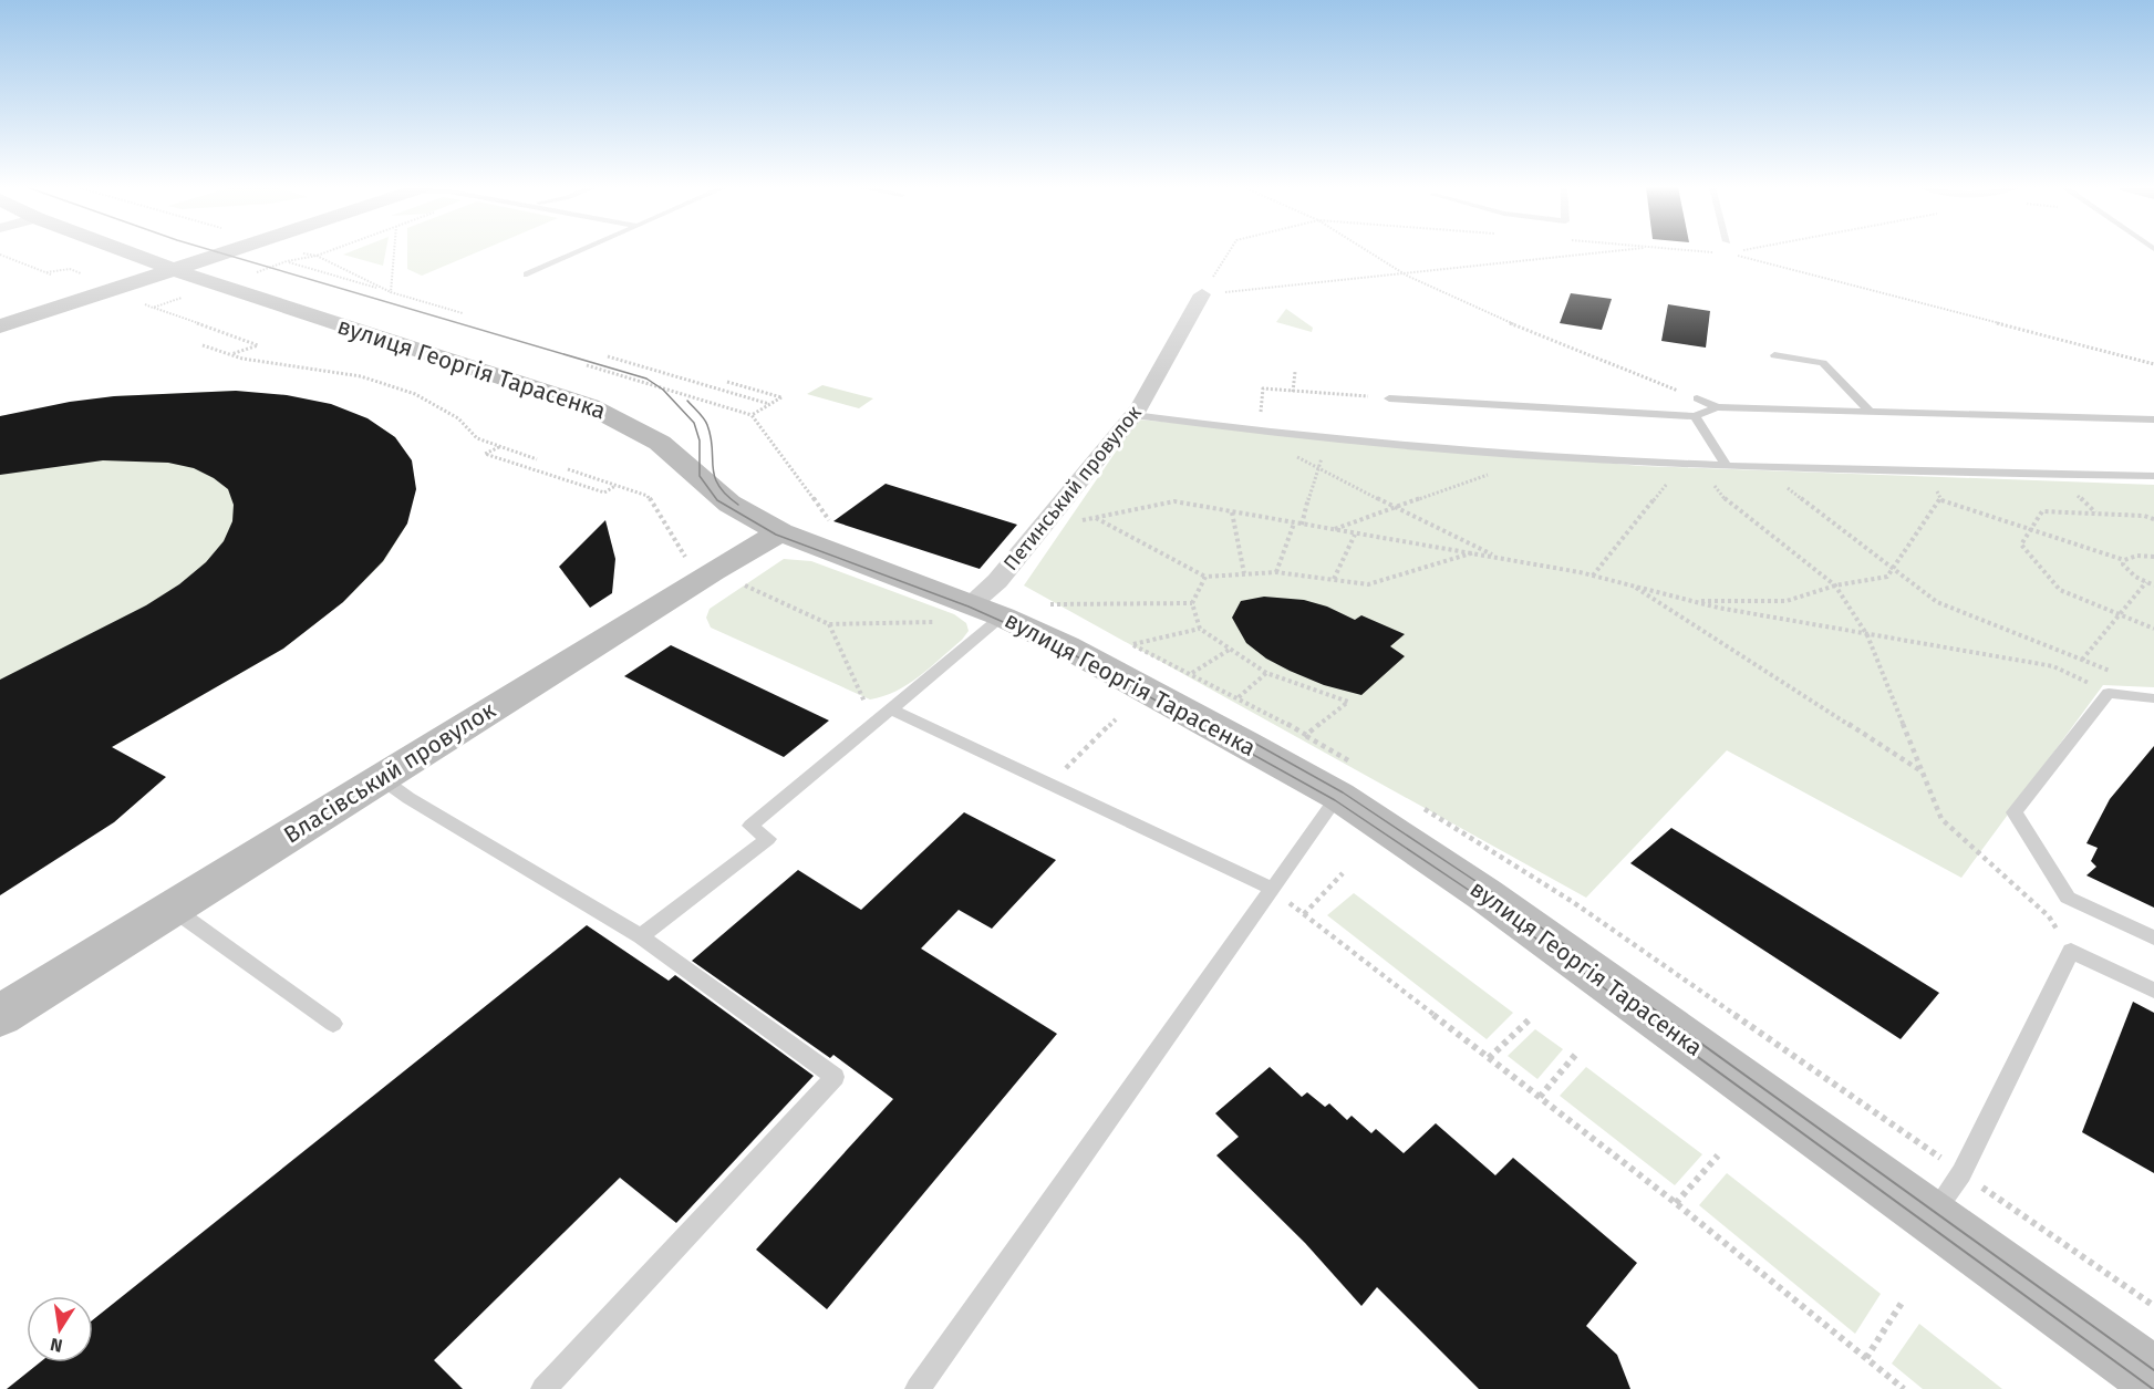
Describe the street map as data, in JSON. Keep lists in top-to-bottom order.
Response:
{
  "streets": {
    "main road": ["вулиця Георгія Тарасенка", "Власівський провулок"],
    "street": ["Петинський провулок"]
  },
  "crossings": [
    ["вулиця Георгія Тарасенка", "Петинський провулок"],
    ["вулиця Георгія Тарасенка", "Власівський провулок"]
  ],
  "north": "bottom"
}
